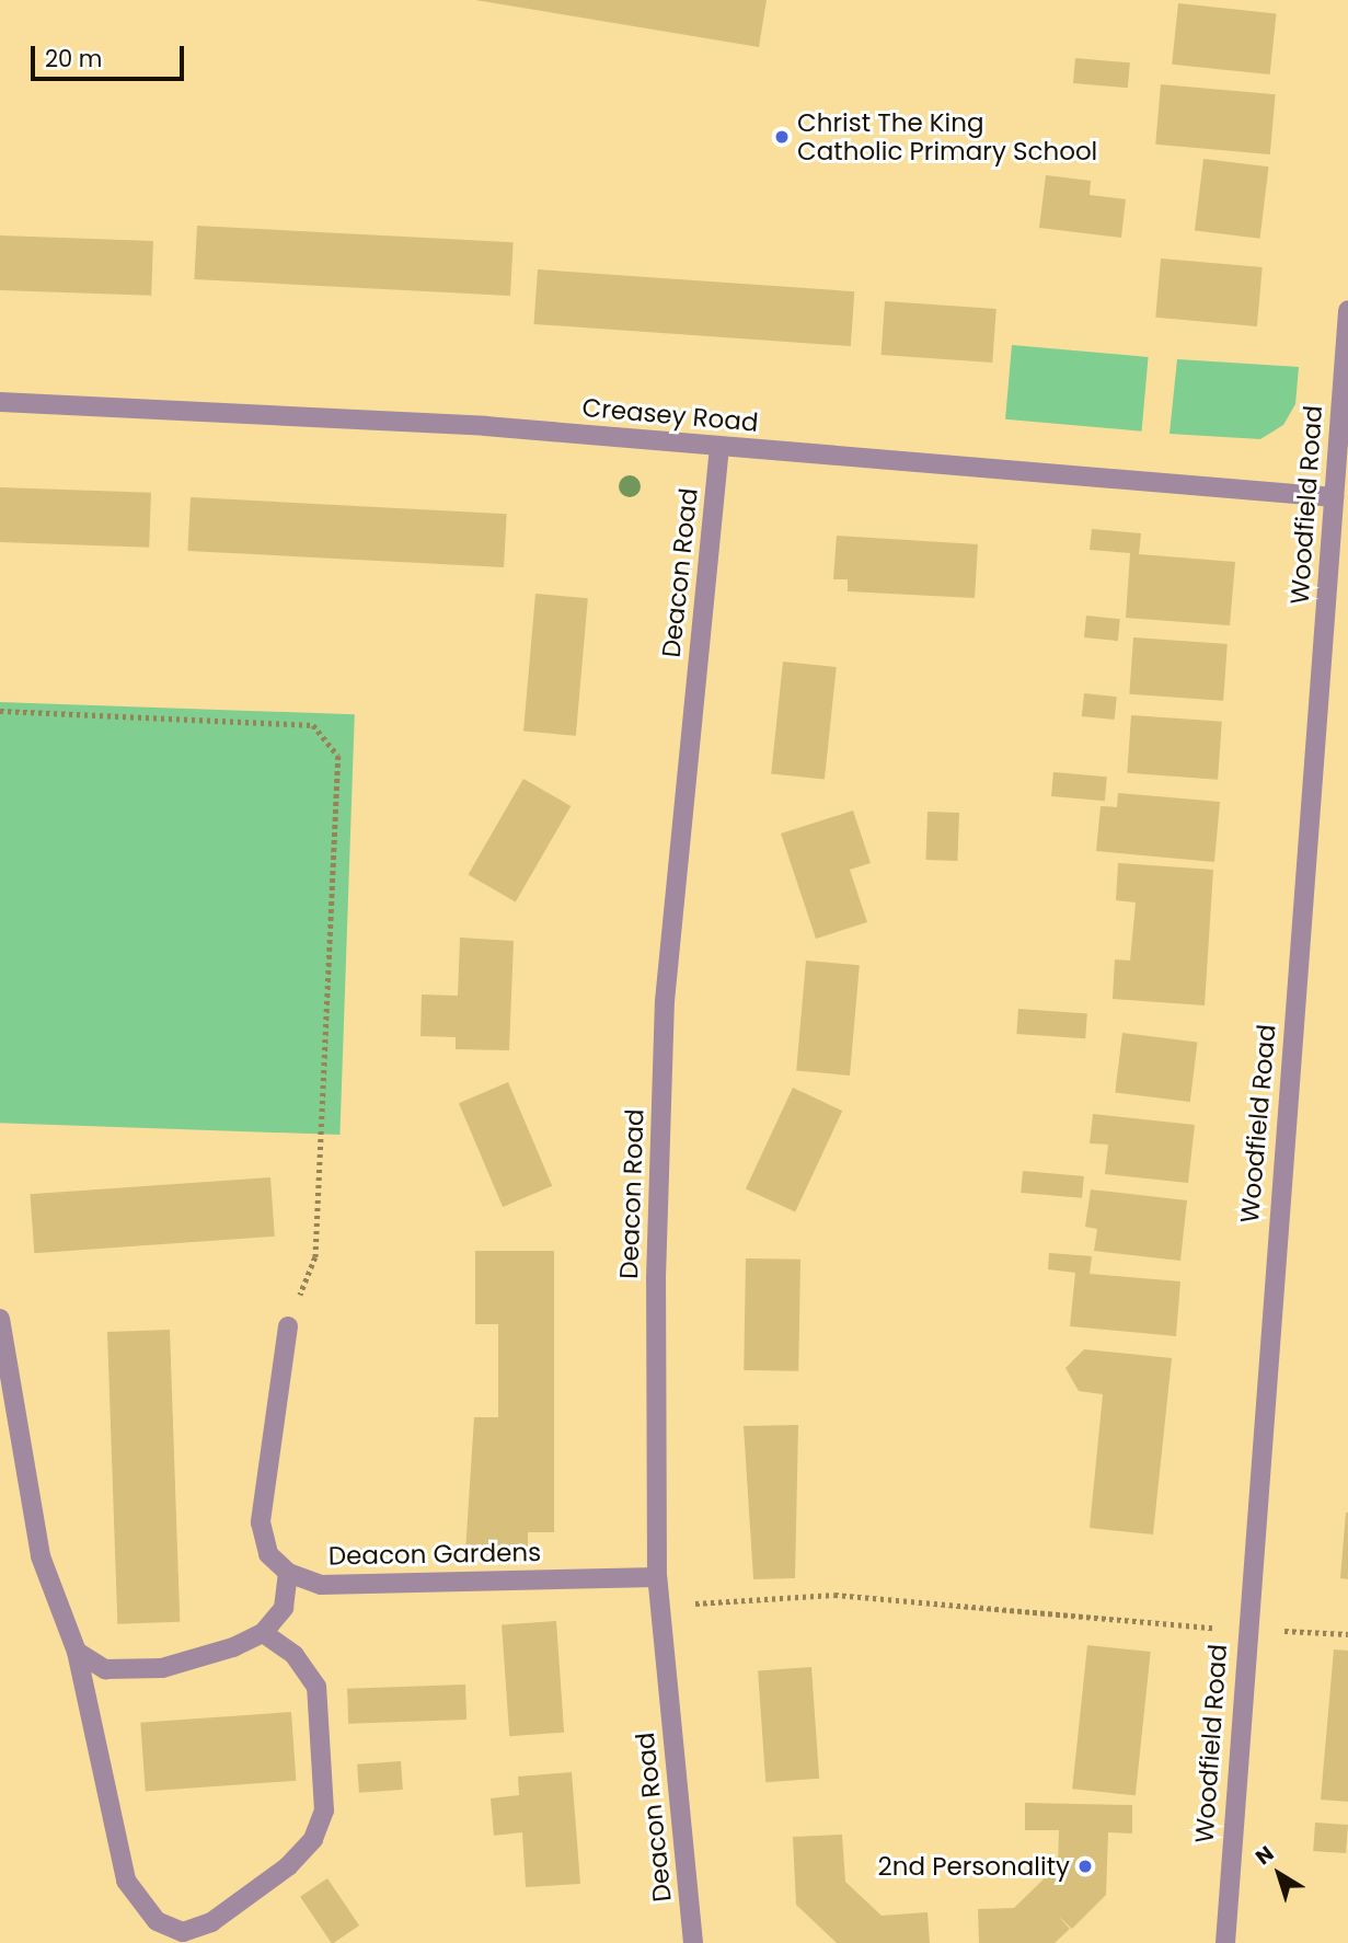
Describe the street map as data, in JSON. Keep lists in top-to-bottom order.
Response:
{
  "streets": {
    "street": [
      "Creasey Road",
      "Woodfield Road",
      "Deacon Road",
      "Deacon Gardens"
    ]
  },
  "crossings": [
    ["Creasey Road", "Woodfield Road"],
    ["Creasey Road", "Deacon Road"],
    ["Deacon Road", "Deacon Gardens"]
  ],
  "places": ["Christ The King Catholic Primary School", "2nd Personality"],
  "scale_bar": "20 m",
  "north": "top left"
}
